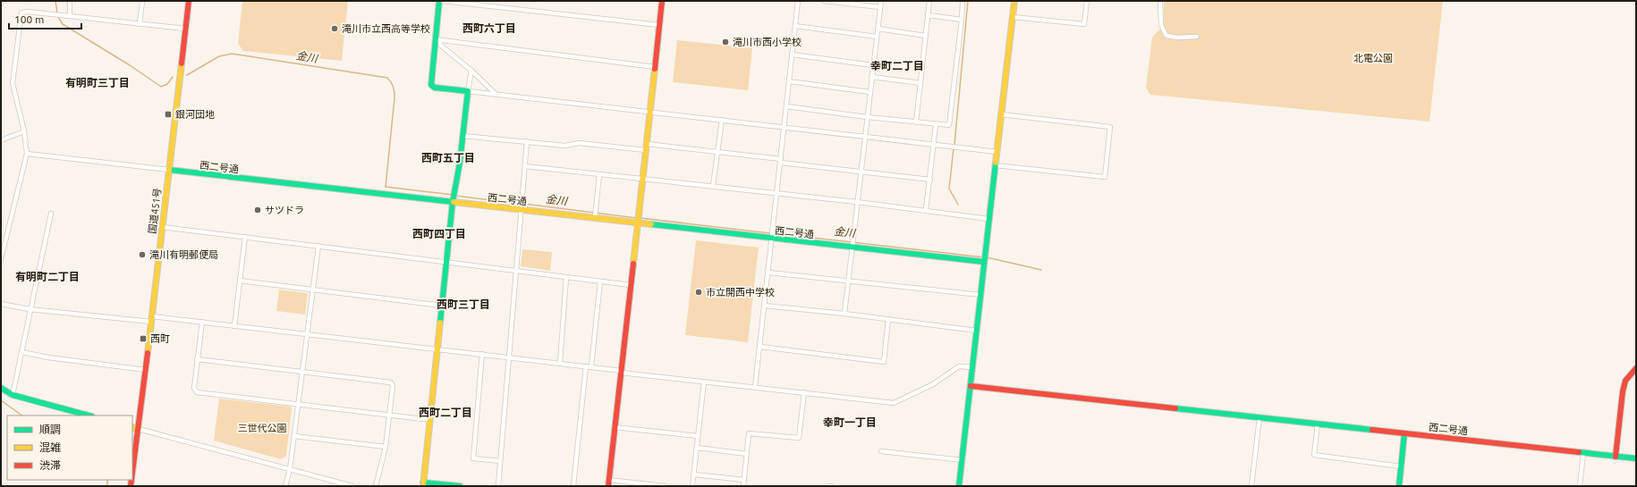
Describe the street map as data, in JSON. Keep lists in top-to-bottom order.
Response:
{
  "streets": {
    "main road": ["西二号通", "国道451号"]
  },
  "crossings": [
    ["西二号通", "国道451号"]
  ],
  "districts": [
    "西町六丁目",
    "幸町二丁目",
    "有明町三丁目",
    "西町五丁目",
    "西町四丁目",
    "有明町二丁目",
    "西町三丁目",
    "西町二丁目",
    "幸町一丁目"
  ],
  "water": ["金川"],
  "parks": ["北電公園", "三世代公園"],
  "places": {
    "other": [
      "滝川市立西高等学校",
      "滝川市西小学校",
      "サツドラ",
      "滝川有明郵便局",
      "市立開西中学校"
    ],
    "transit": ["銀河団地", "西町"]
  },
  "legend": ["順調", "混雑", "渋滞"],
  "scale_bar": "100 m"
}
